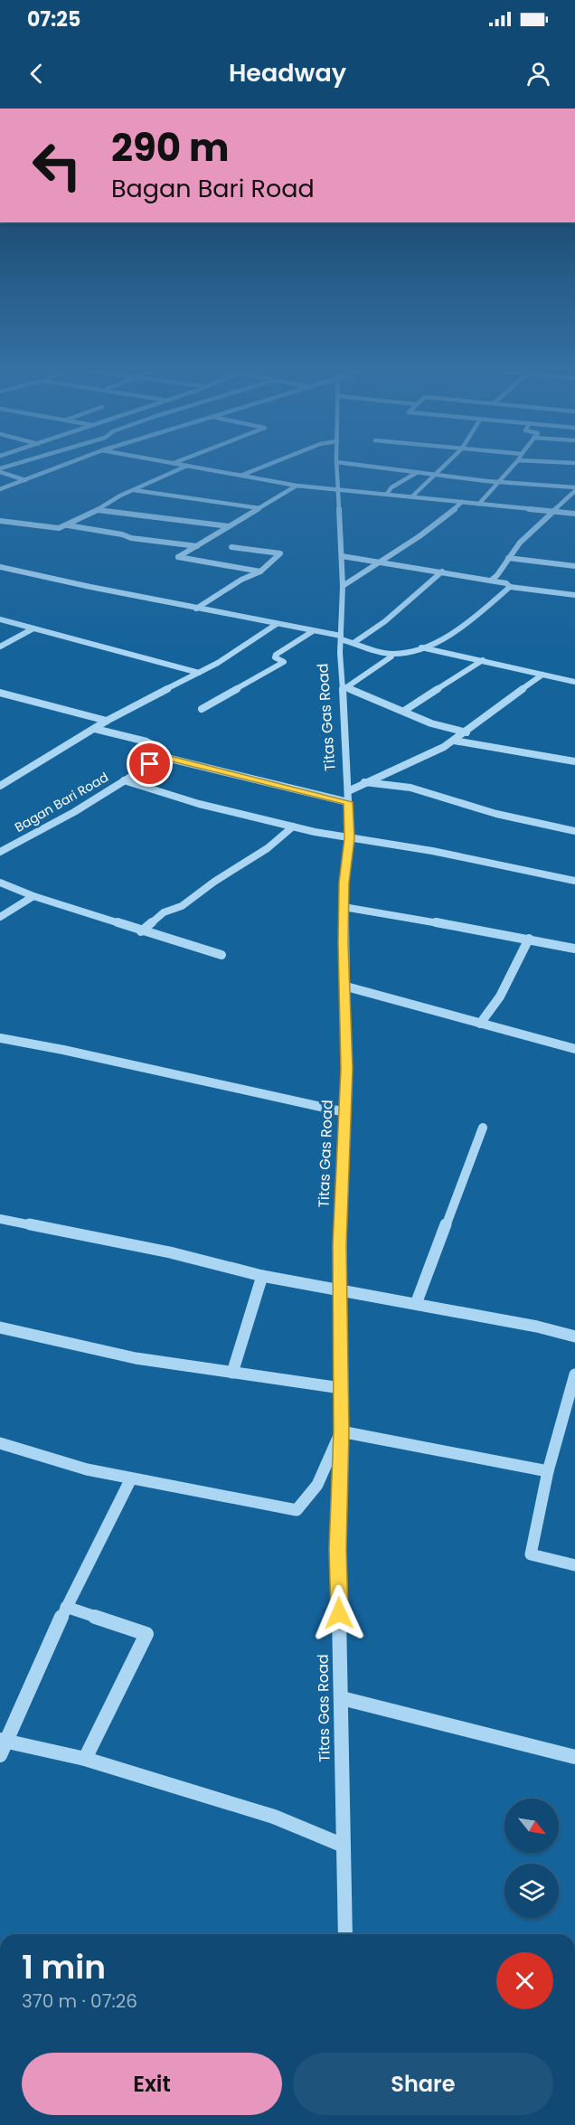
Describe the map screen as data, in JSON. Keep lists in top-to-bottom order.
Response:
{
  "streets": {
    "street": ["Titas Gas Road", "Bagan Bari Road"]
  },
  "north": "bottom right",
  "page": {
    "status": "07:25",
    "header": "Headway",
    "turn": ["290 m", "Bagan Bari Road"],
    "heading": ["1 min", "370 m · 07:26"],
    "buttons": ["Exit", "Share"]
  }
}
